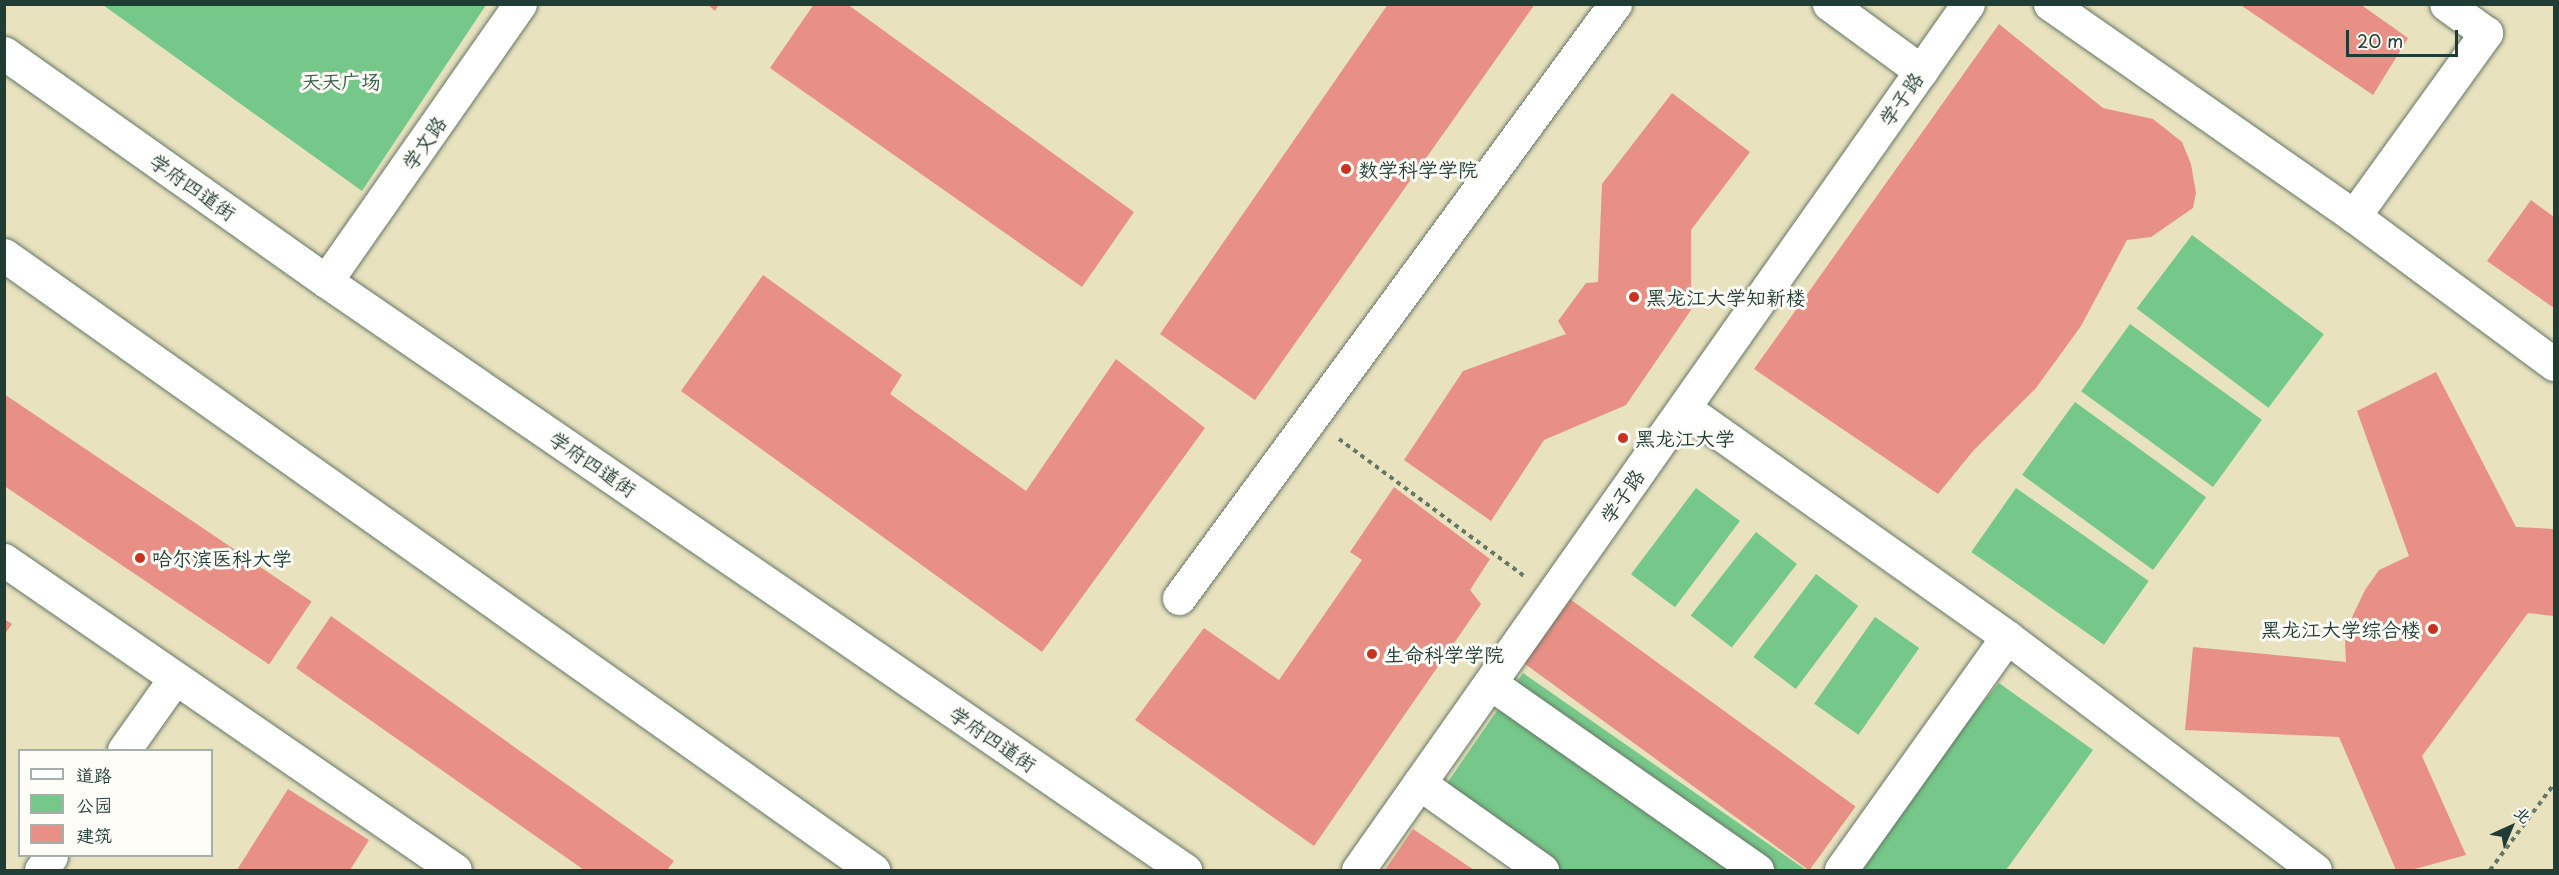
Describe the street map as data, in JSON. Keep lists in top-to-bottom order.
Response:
{
  "streets": {
    "street": ["学子路", "学文路", "学府四道街"]
  },
  "crossings": [
    ["学文路", "学府四道街"]
  ],
  "parks": ["天天广场"],
  "places": [
    "数学科学学院",
    "黑龙江大学知新楼",
    "黑龙江大学",
    "哈尔滨医科大学",
    "黑龙江大学综合楼",
    "生命科学学院"
  ],
  "legend": ["道路", "公园", "建筑"],
  "scale_bar": "20 m",
  "north": "top right"
}
